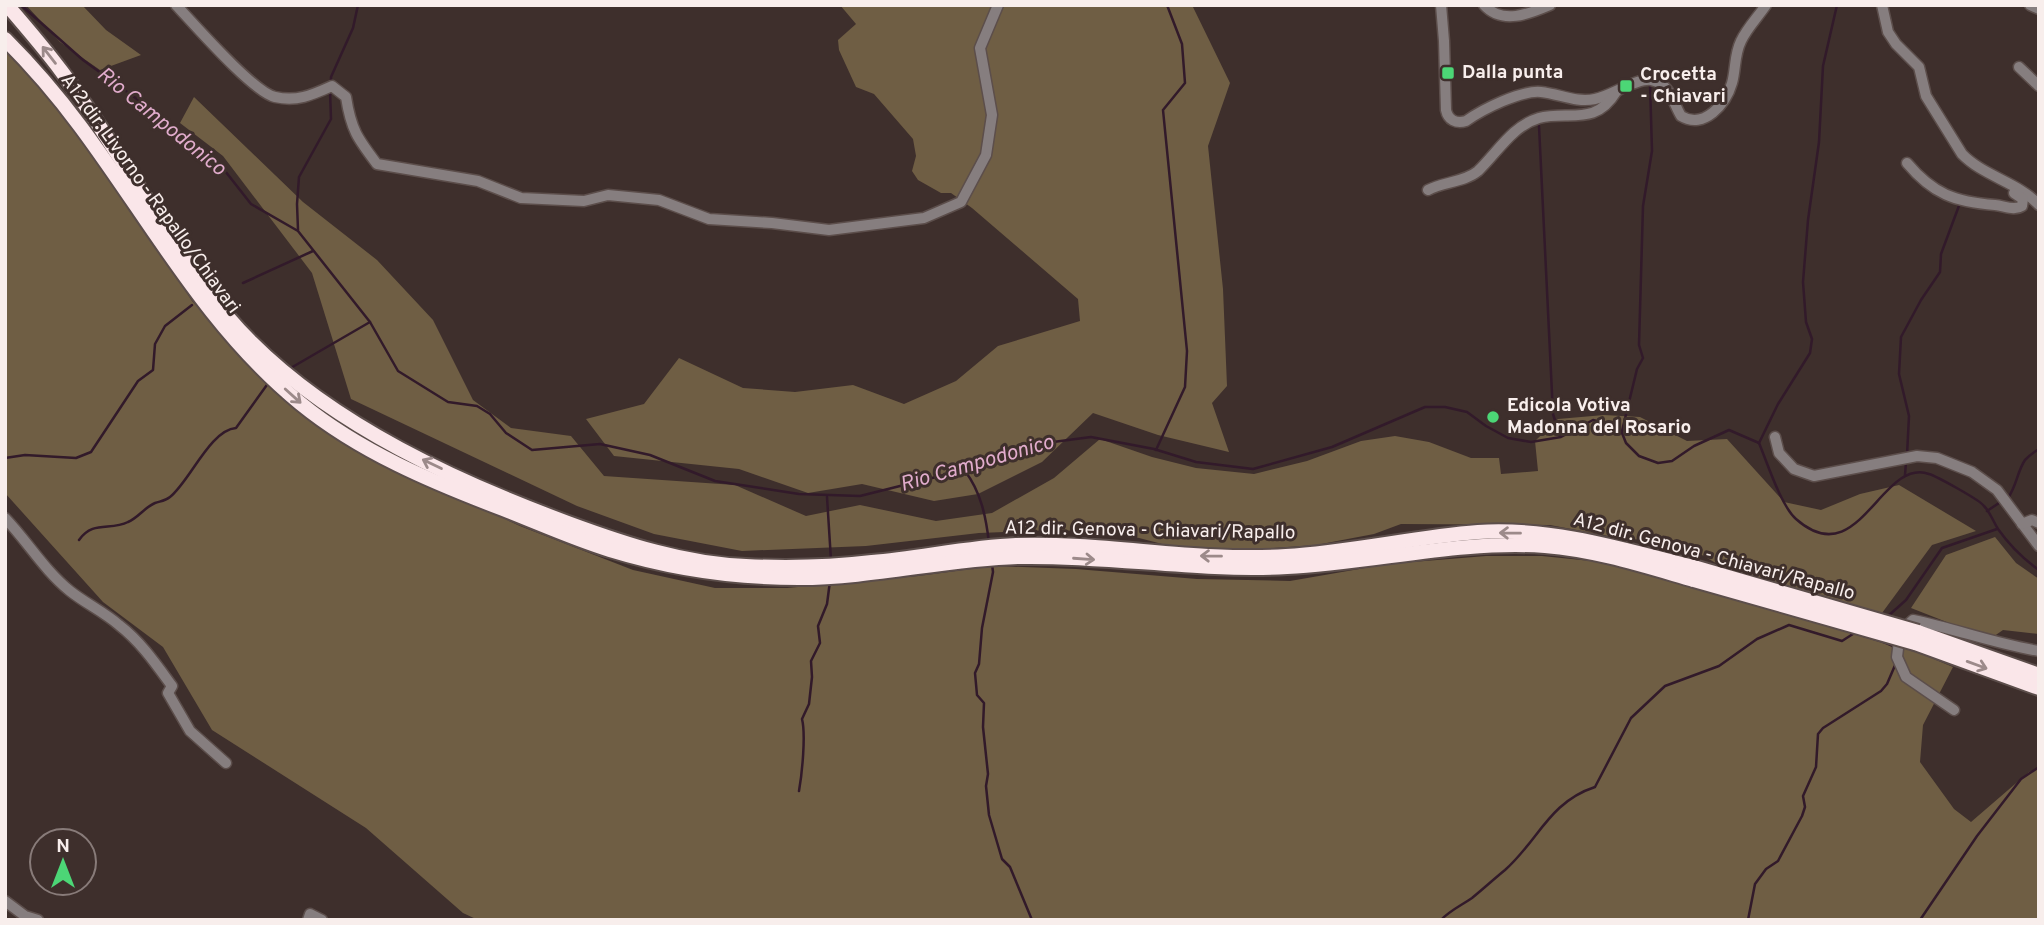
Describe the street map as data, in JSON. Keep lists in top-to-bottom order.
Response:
{
  "streets": {
    "highway": ["A12 dir. Livorno - Rapallo/Chiavari", "A12 dir. Genova - Chiavari/Rapallo"]
  },
  "crossings": [
    ["A12 dir. Livorno - Rapallo/Chiavari", "A12 dir. Genova - Chiavari/Rapallo"]
  ],
  "water": ["Rio Campodonico"],
  "places": {
    "transit": ["Dalla punta", "Crocetta - Chiavari"],
    "other": ["Edicola Votiva Madonna del Rosario"]
  },
  "north": "top"
}
